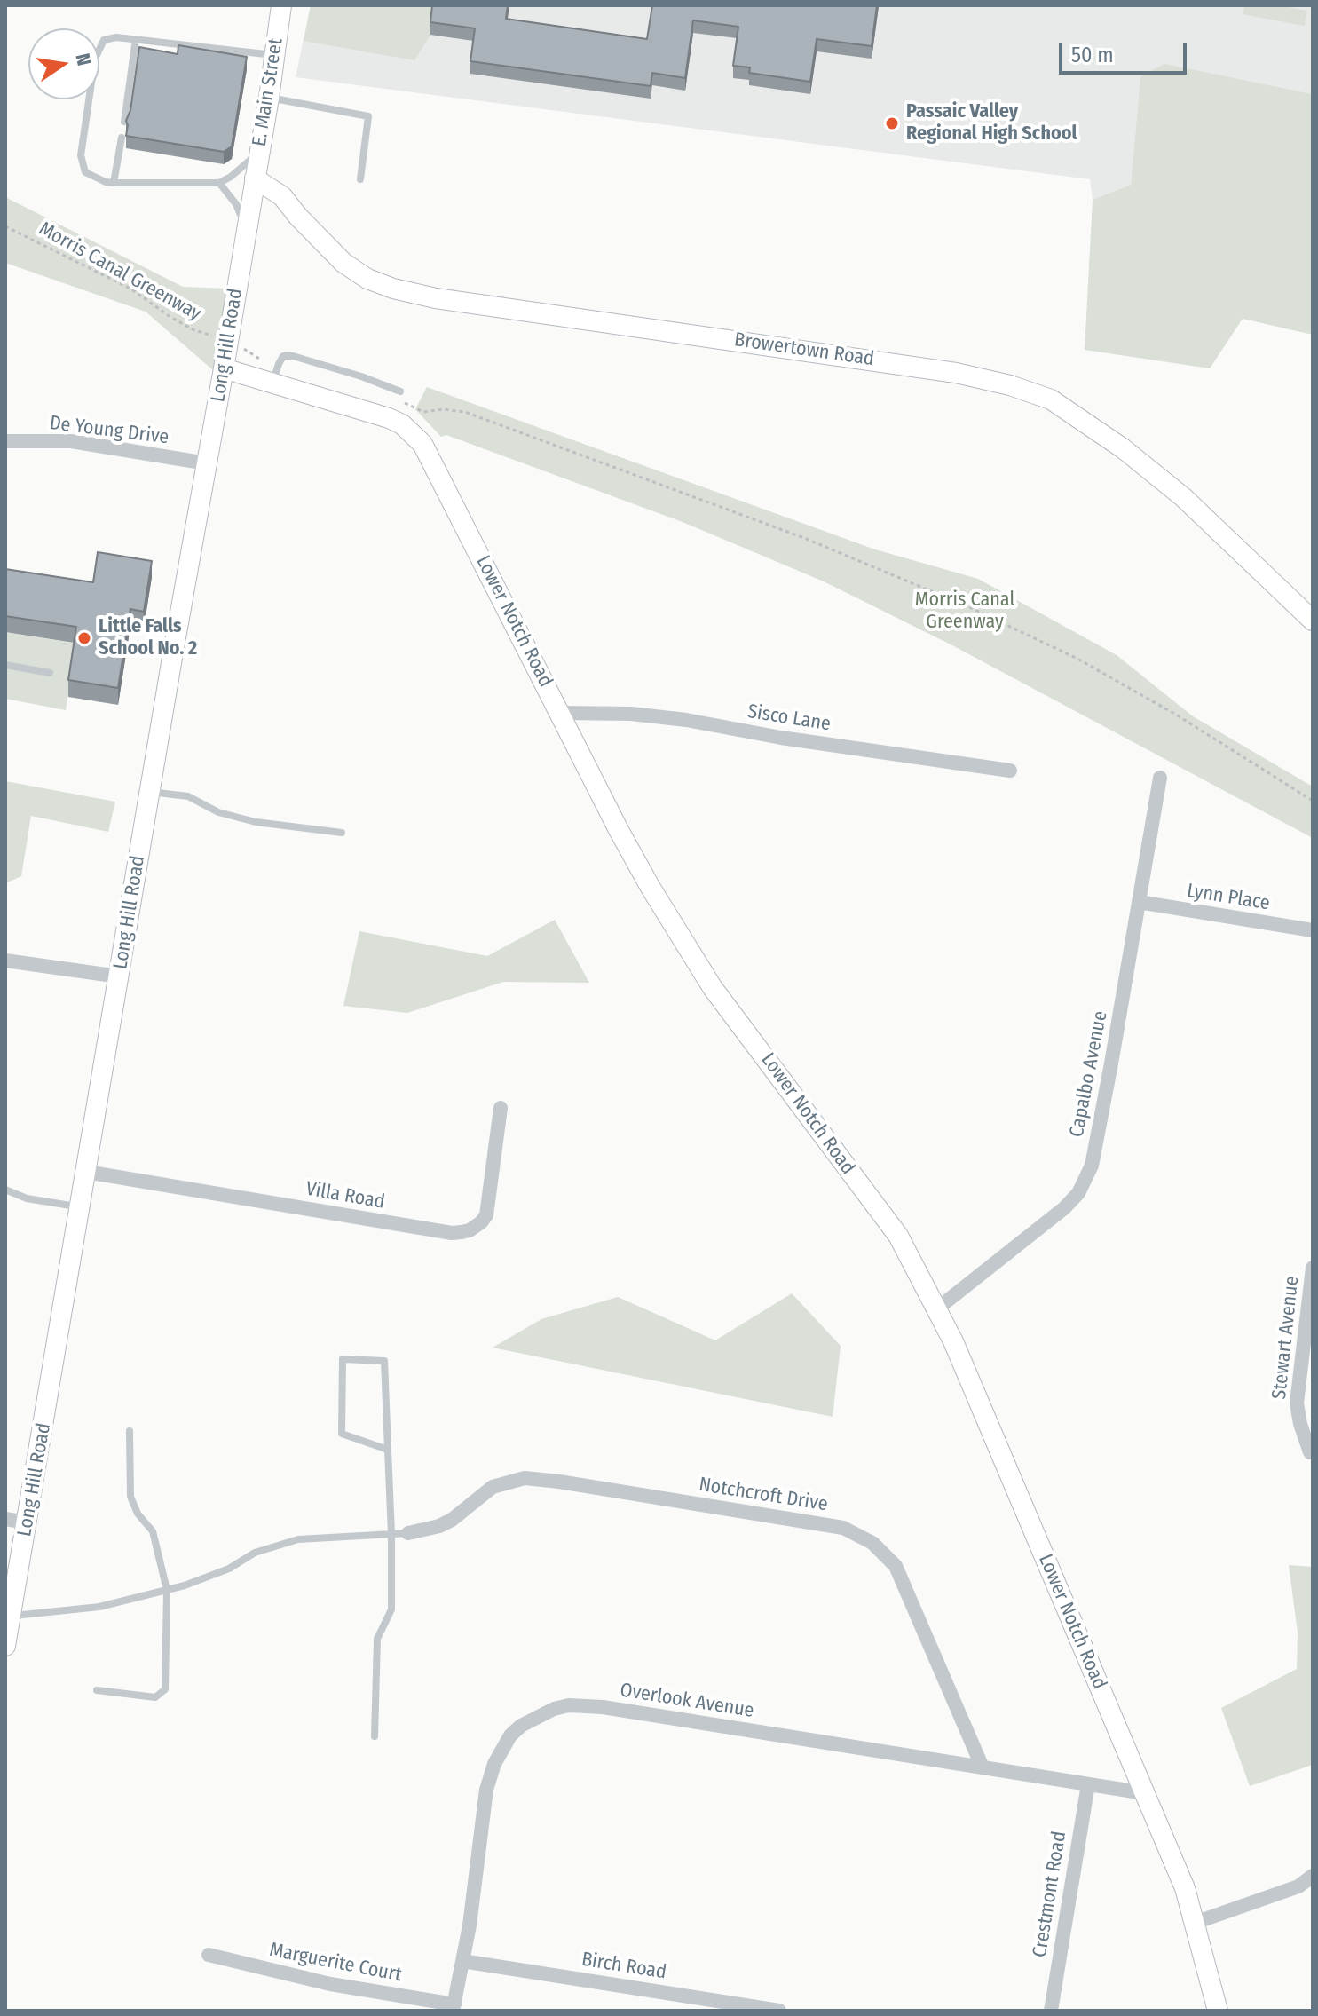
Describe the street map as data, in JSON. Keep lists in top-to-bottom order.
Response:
{
  "streets": {
    "street": [
      "E. Main Street",
      "Long Hill Road",
      "Browertown Road",
      "De Young Drive",
      "Lower Notch Road",
      "Sisco Lane",
      "Lynn Place",
      "Capalbo Avenue",
      "Villa Road",
      "Stewart Avenue",
      "Notchcroft Drive",
      "Overlook Avenue",
      "Crestmont Road",
      "Marguerite Court",
      "Birch Road"
    ],
    "path": ["Morris Canal Greenway"]
  },
  "crossings": [
    ["E. Main Street", "Long Hill Road"],
    ["E. Main Street", "Browertown Road"],
    ["Long Hill Road", "Browertown Road"],
    ["Long Hill Road", "De Young Drive"],
    ["Long Hill Road", "Lower Notch Road"],
    ["Long Hill Road", "Villa Road"],
    ["Lower Notch Road", "Sisco Lane"],
    ["Lower Notch Road", "Capalbo Avenue"],
    ["Lower Notch Road", "Overlook Avenue"],
    ["Lynn Place", "Capalbo Avenue"],
    ["Notchcroft Drive", "Overlook Avenue"],
    ["Overlook Avenue", "Crestmont Road"],
    ["Overlook Avenue", "Marguerite Court"],
    ["Overlook Avenue", "Birch Road"]
  ],
  "parks": ["Morris Canal Greenway"],
  "places": ["Passaic Valley Regional High School", "Little Falls School No. 2"],
  "scale_bar": "50 m",
  "north": "right"
}
